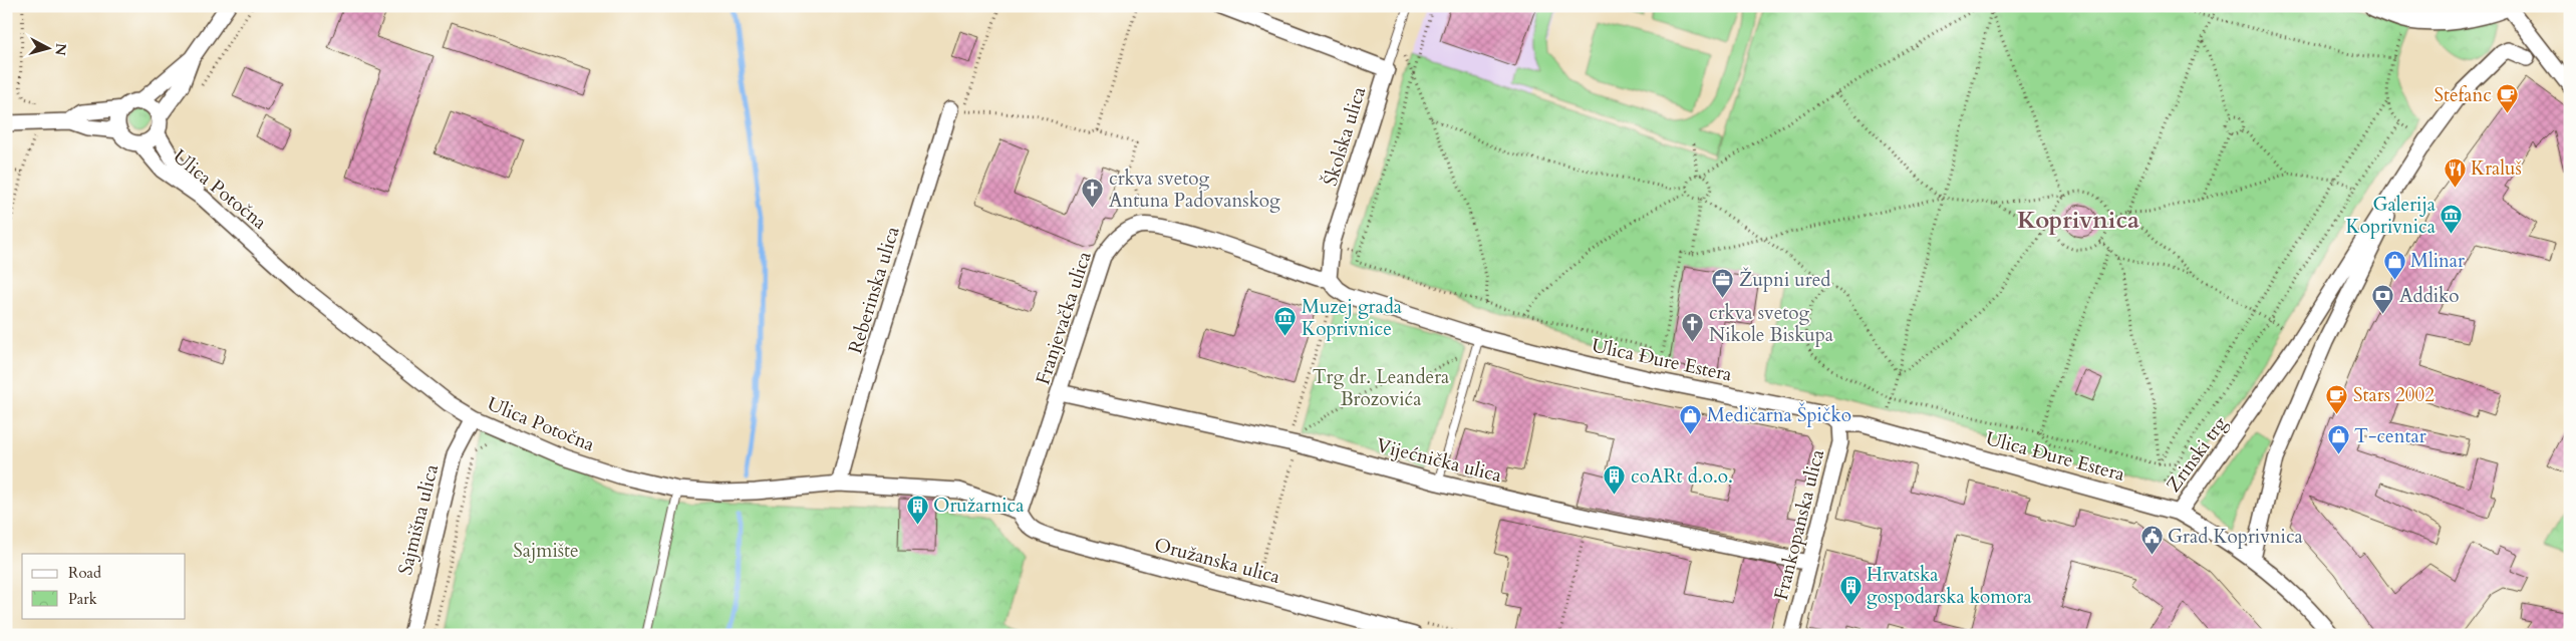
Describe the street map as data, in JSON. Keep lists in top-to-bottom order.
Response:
{
  "streets": {
    "street": [
      "Školska ulica",
      "Ulica Potočna",
      "Reberinska ulica",
      "Franjevačka ulica",
      "Ulica Đure Estera",
      "Zrinski trg",
      "Vijećnička ulica",
      "Sajmišna ulica",
      "Frankopanska ulica",
      "Oružanska ulica"
    ]
  },
  "crossings": [
    ["Školska ulica", "Ulica Đure Estera"],
    ["Ulica Potočna", "Reberinska ulica"],
    ["Ulica Potočna", "Franjevačka ulica"],
    ["Ulica Potočna", "Sajmišna ulica"],
    ["Ulica Potočna", "Oružanska ulica"],
    ["Franjevačka ulica", "Ulica Đure Estera"],
    ["Franjevačka ulica", "Vijećnička ulica"],
    ["Franjevačka ulica", "Oružanska ulica"],
    ["Ulica Đure Estera", "Zrinski trg"],
    ["Ulica Đure Estera", "Frankopanska ulica"],
    ["Vijećnička ulica", "Frankopanska ulica"]
  ],
  "districts": ["Koprivnica"],
  "parks": ["Trg dr. Leandera Brozovića", "Sajmište"],
  "places": {
    "cafe": ["Stefanc", "Stars 2002"],
    "restaurant": ["Kraluš"],
    "church": ["crkva svetog Antuna Padovanskog", "crkva svetog Nikole Biskupa"],
    "museum": ["Galerija Koprivnica", "Muzej grada Koprivnice"],
    "shop": ["Mlinar", "Medičarna Špičko", "T-centar"],
    "office": ["Župni ured"],
    "bank": ["Addiko"],
    "building": ["coARt d.o.o.", "Oružarnica", "Hrvatska gospodarska komora"],
    "public building": ["Grad Koprivnica"]
  },
  "legend": ["Road", "Park"],
  "north": "right"
}
